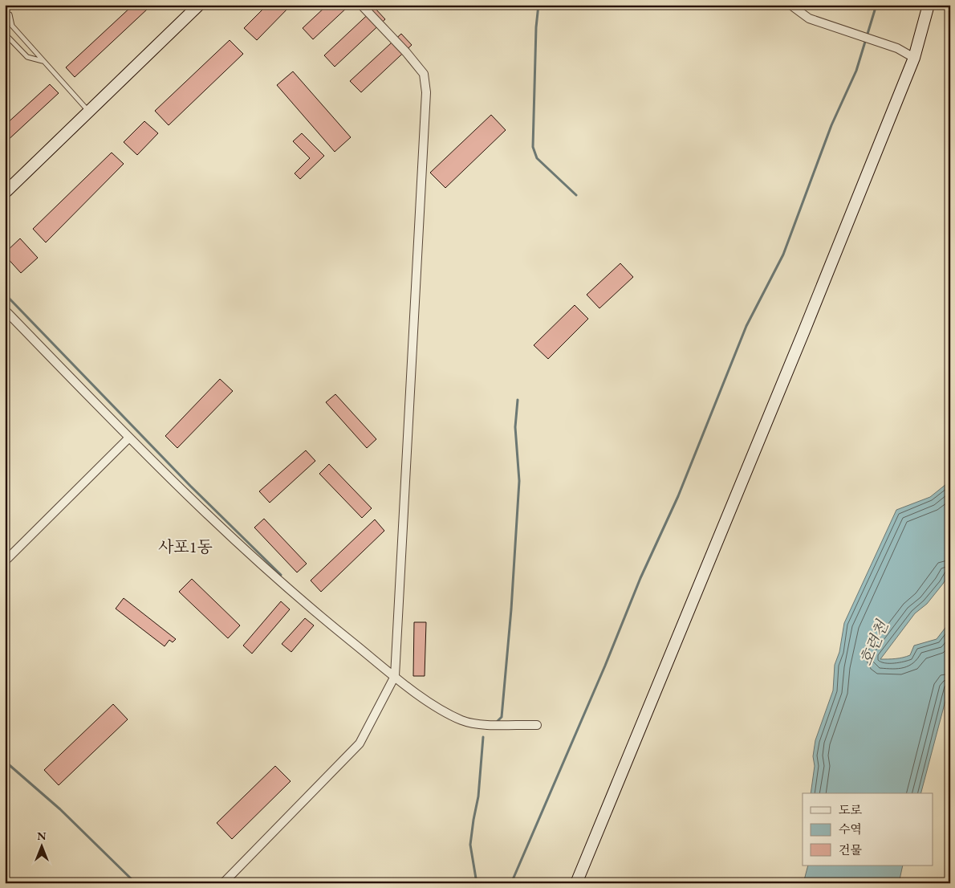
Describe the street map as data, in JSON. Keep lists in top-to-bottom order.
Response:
{
  "districts": ["사포1동"],
  "water": ["호련천"],
  "legend": ["도로", "수역", "건물"],
  "north": "top"
}
